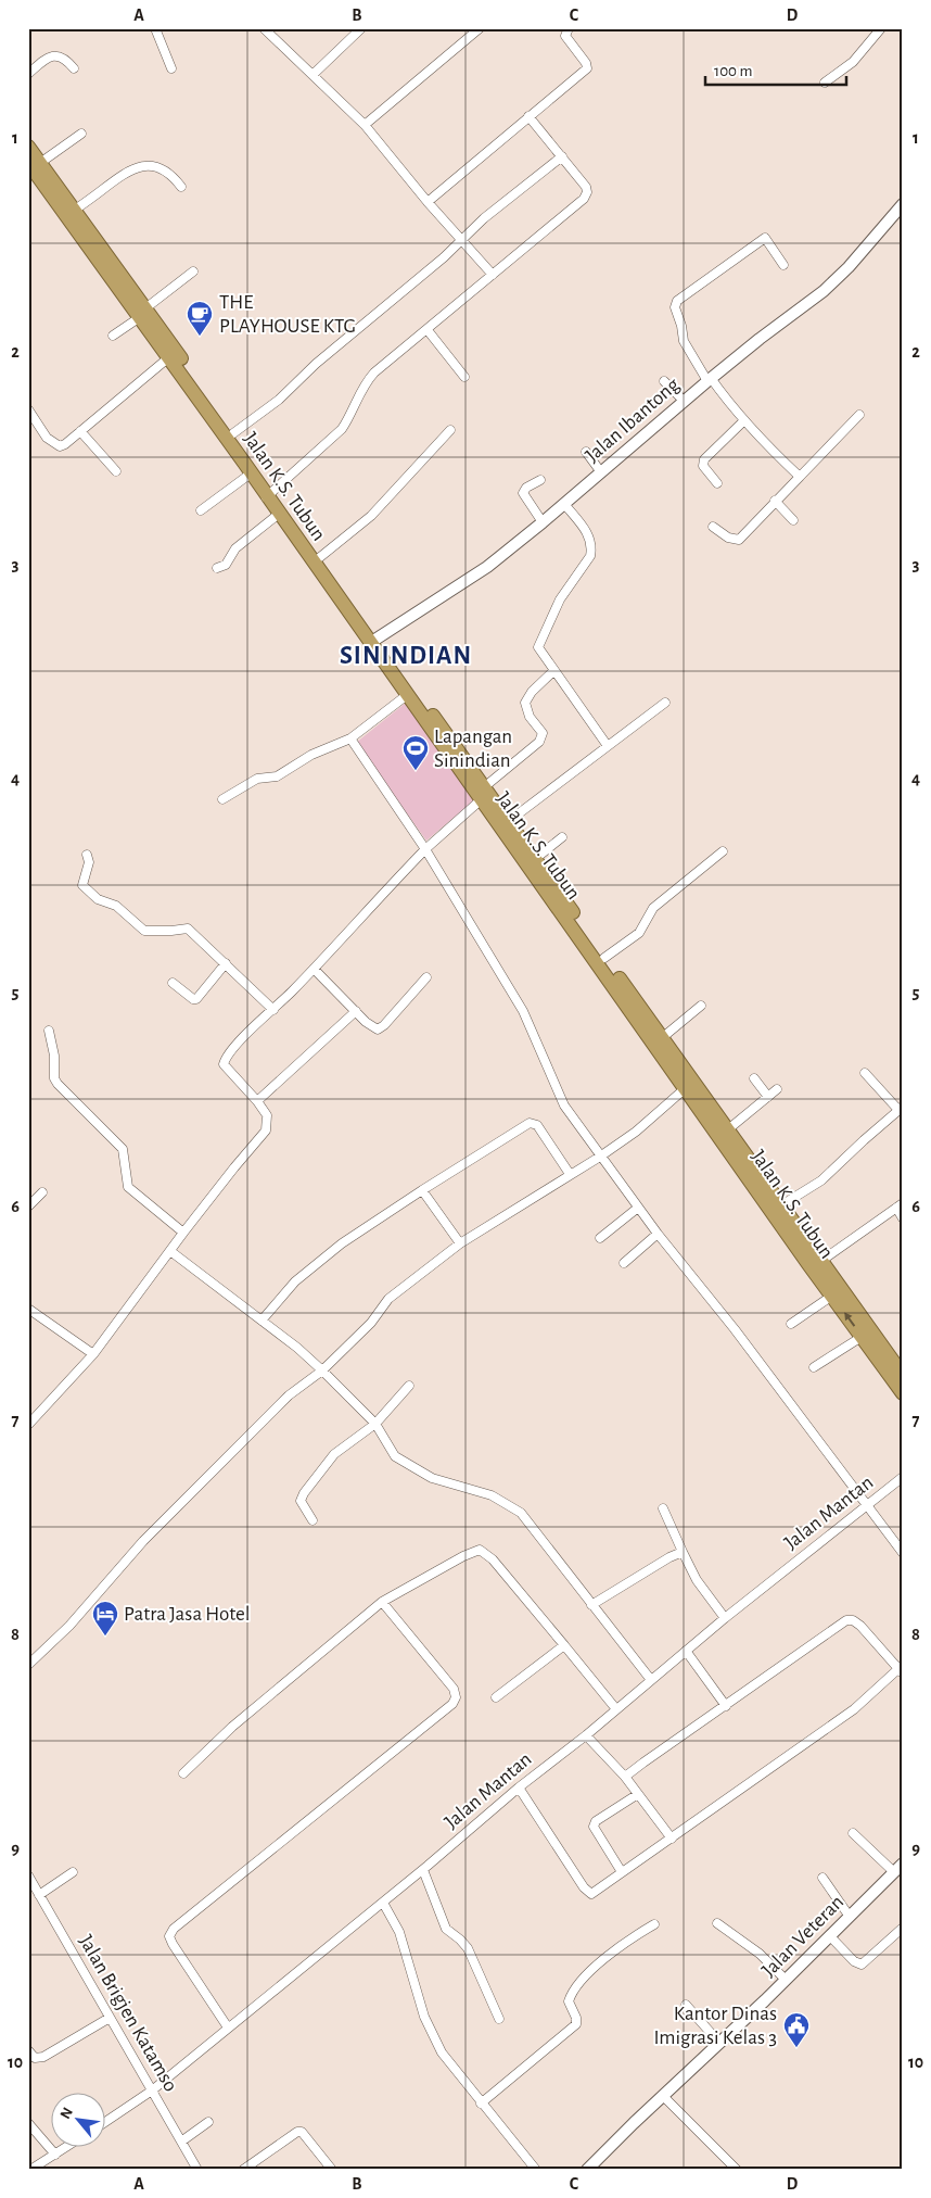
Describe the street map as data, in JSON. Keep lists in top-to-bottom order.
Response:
{
  "streets": {
    "highway": ["Jalan K.S. Tubun"],
    "street": [
      "Jalan Ibantong",
      "Jalan Mantan",
      "Jalan Veteran",
      "Jalan Brigjen Katamso"
    ]
  },
  "crossings": [
    ["Jalan Ibantong", "Jalan K.S. Tubun"],
    ["Jalan Mantan", "Jalan Brigjen Katamso"]
  ],
  "districts": ["SININDIAN"],
  "places": {
    "cafe": ["THE PLAYHOUSE KTG"],
    "sports": ["Lapangan Sinindian"],
    "hotel": ["Patra Jasa Hotel"],
    "public building": ["Kantor Dinas Imigrasi Kelas 3"]
  },
  "scale_bar": "100 m",
  "north": "top left",
  "grid": {
    "columns": [
      "A",
      "B",
      "C",
      "D"
    ],
    "rows": [
      "1",
      "2",
      "3",
      "4",
      "5",
      "6",
      "7",
      "8",
      "9",
      "10"
    ]
  }
}
